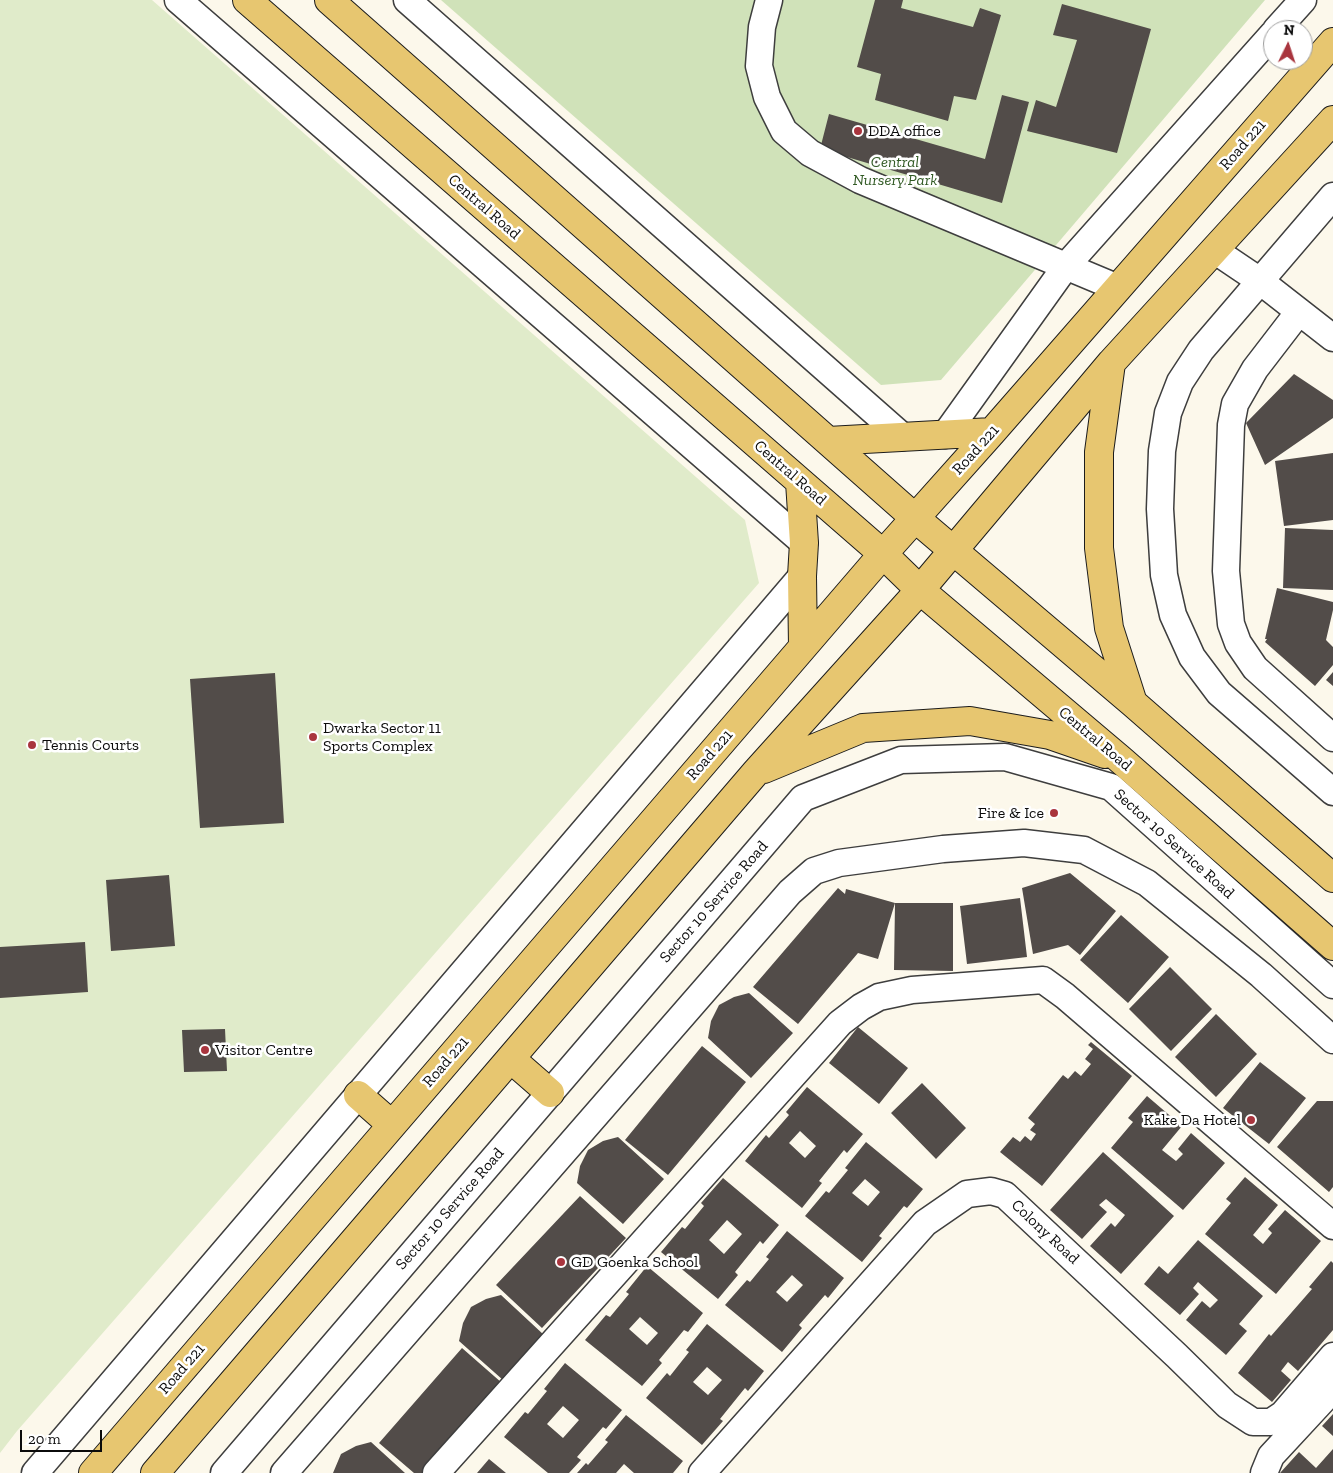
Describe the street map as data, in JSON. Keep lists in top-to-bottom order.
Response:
{
  "streets": {
    "main road": ["Road 221", "Central Road"],
    "street": ["Sector 10 Service Road", "Colony Road"]
  },
  "crossings": [
    ["Road 221", "Central Road"]
  ],
  "parks": ["Central Nursery Park"],
  "places": [
    "DDA office",
    "Dwarka Sector 11 Sports Complex",
    "Tennis Courts",
    "Fire & Ice",
    "Visitor Centre",
    "Kake Da Hotel",
    "GD Goenka School"
  ],
  "scale_bar": "20 m",
  "north": "top"
}
